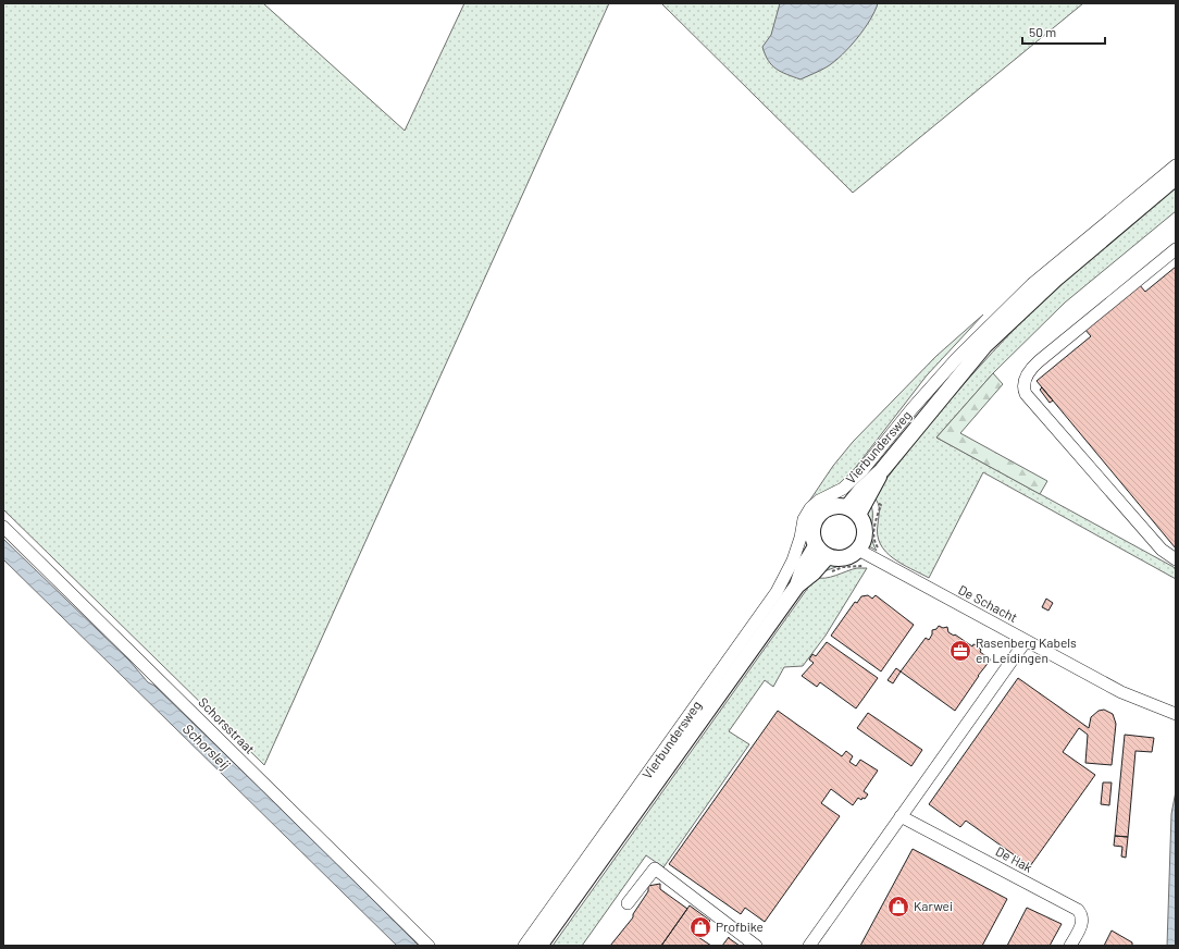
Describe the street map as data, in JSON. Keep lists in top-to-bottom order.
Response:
{
  "streets": {
    "main road": ["Vierbundersweg"],
    "street": ["De Schacht", "Schorsstraat", "De Hak"]
  },
  "crossings": [
    ["Vierbundersweg", "De Schacht"]
  ],
  "water": ["Schorsleij"],
  "places": {
    "office": ["Rasenberg Kabels en Leidingen"],
    "shop": ["Karwei", "Profbike"]
  },
  "scale_bar": "50 m"
}
